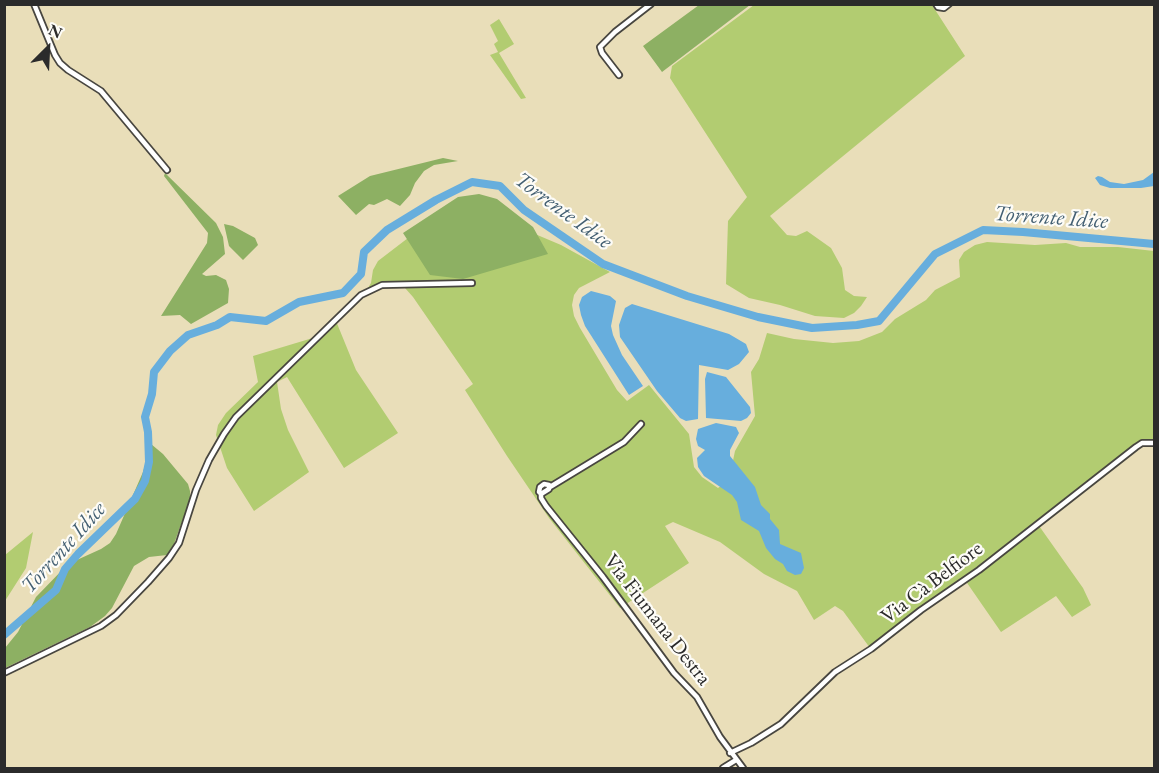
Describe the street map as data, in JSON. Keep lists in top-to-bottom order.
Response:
{
  "streets": {
    "street": ["Via Cà Belfiore", "Via Fiumana Destra"]
  },
  "crossings": [
    ["Via Cà Belfiore", "Via Fiumana Destra"]
  ],
  "water": ["Torrente Idice"],
  "north": "top right"
}
